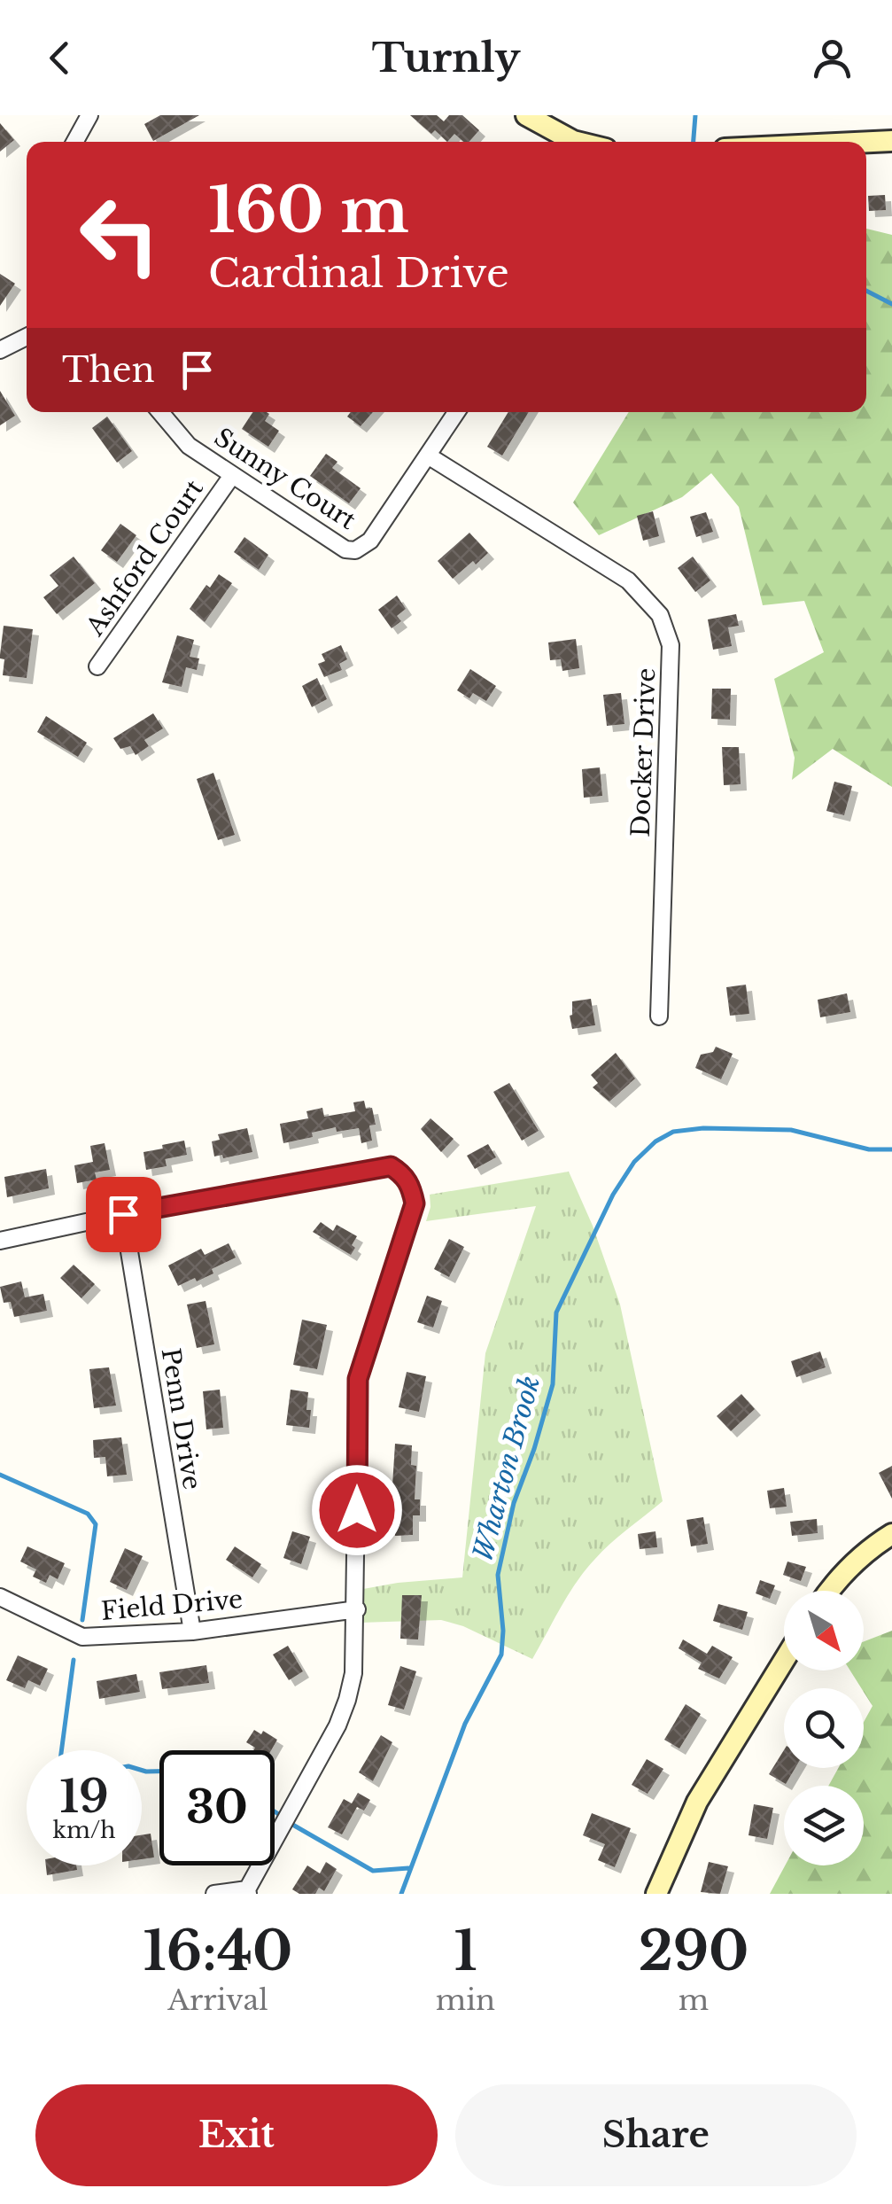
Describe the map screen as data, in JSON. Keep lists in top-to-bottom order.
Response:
{
  "streets": {
    "street": [
      "Sunny Court",
      "Ashford Court",
      "Docker Drive",
      "Penn Drive",
      "Field Drive"
    ]
  },
  "crossings": [
    ["Sunny Court", "Ashford Court"],
    ["Sunny Court", "Docker Drive"],
    ["Penn Drive", "Field Drive"]
  ],
  "water": ["Wharton Brook"],
  "north": "bottom right",
  "page": {
    "header": "Turnly",
    "turn": ["160 m", "Cardinal Drive"],
    "then": "Then",
    "speed": "19 km/h",
    "limit": "30",
    "eta": [
      "16:40",
      "Arrival",
      "1",
      "min",
      "290",
      "m"
    ],
    "buttons": ["Exit", "Share"]
  }
}
